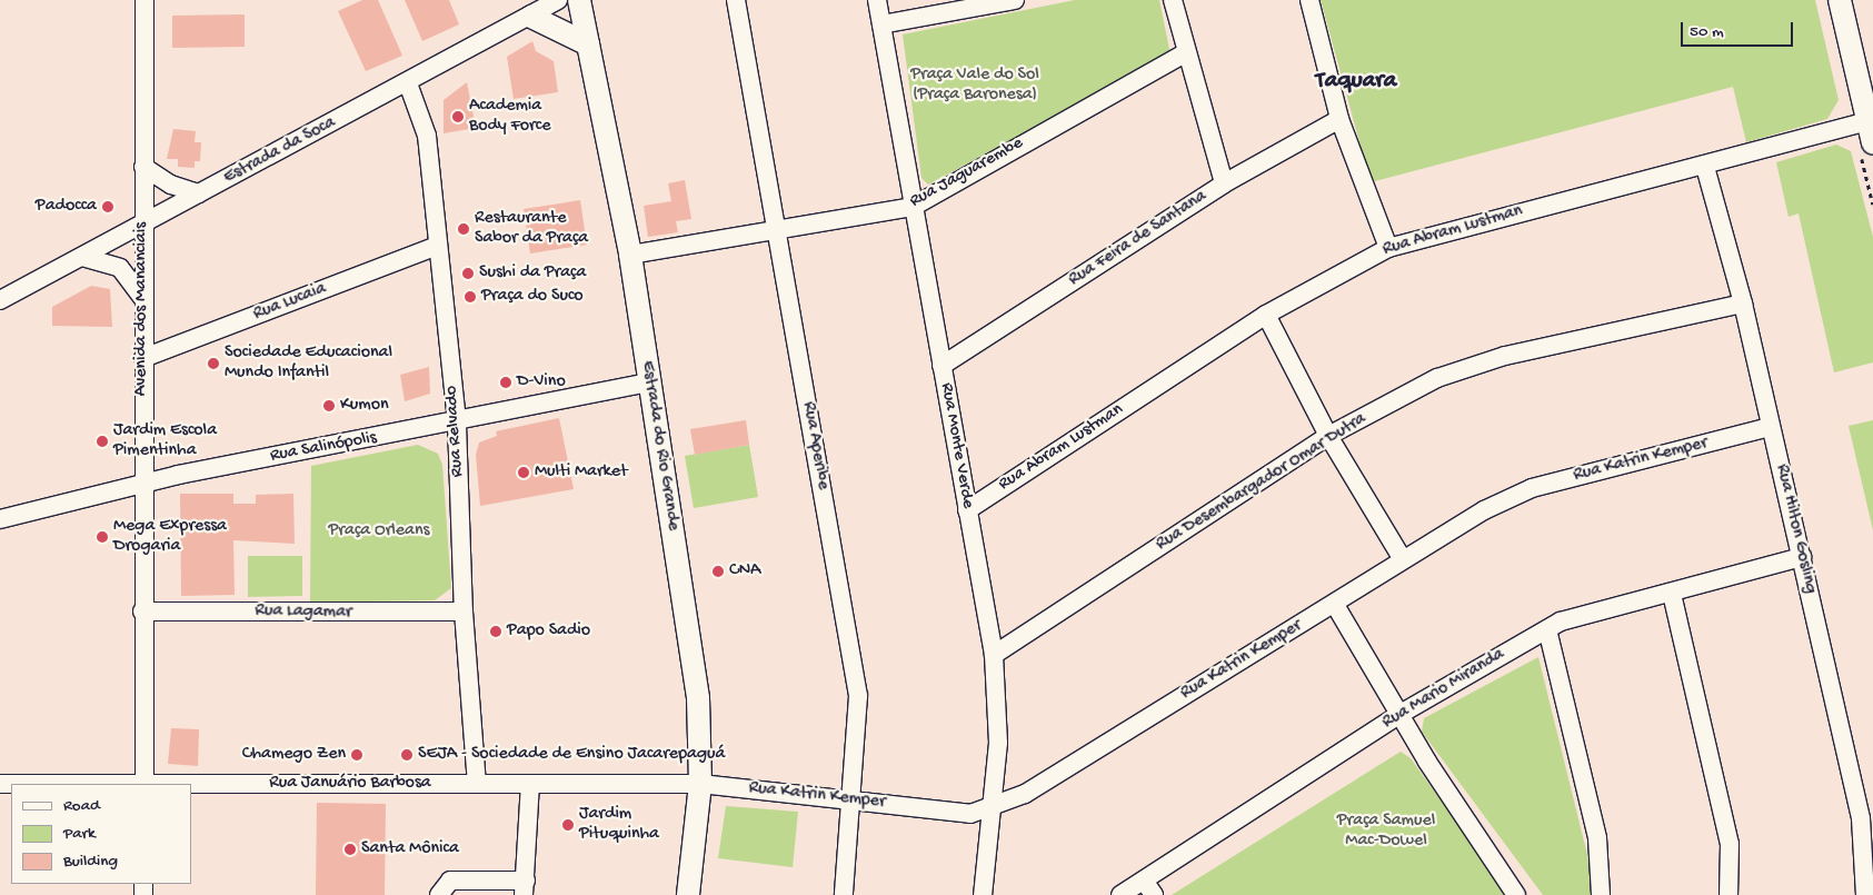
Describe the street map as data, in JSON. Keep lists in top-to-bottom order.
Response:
{
  "streets": {
    "main road": ["Estrada do Rio Grande"],
    "street": [
      "Estrada da Soca",
      "Rua Jaguarembe",
      "Rua Abram Lustman",
      "Rua Feira de Santana",
      "Rua Lucaia",
      "Avenida dos Mananciais",
      "Rua Relvado",
      "Rua Aperibe",
      "Rua Monte Verde",
      "Rua Salinópolis",
      "Rua Katrin Kemper",
      "Rua Desembargador Omar Dutra",
      "Rua Hilton Gosling",
      "Rua Lagamar",
      "Rua Mario Miranda",
      "Rua Januário Barbosa"
    ]
  },
  "crossings": [
    ["Estrada da Soca", "Avenida dos Mananciais"],
    ["Estrada da Soca", "Rua Relvado"],
    ["Rua Jaguarembe", "Estrada do Rio Grande"],
    ["Rua Jaguarembe", "Rua Aperibe"],
    ["Rua Jaguarembe", "Rua Monte Verde"],
    ["Rua Abram Lustman", "Rua Monte Verde"],
    ["Rua Abram Lustman", "Rua Hilton Gosling"],
    ["Rua Feira de Santana", "Rua Monte Verde"],
    ["Rua Lucaia", "Avenida dos Mananciais"],
    ["Rua Lucaia", "Rua Relvado"],
    ["Avenida dos Mananciais", "Rua Salinópolis"],
    ["Avenida dos Mananciais", "Rua Lagamar"],
    ["Avenida dos Mananciais", "Rua Januário Barbosa"],
    ["Rua Relvado", "Rua Salinópolis"],
    ["Rua Relvado", "Rua Lagamar"],
    ["Rua Relvado", "Rua Januário Barbosa"],
    ["Estrada do Rio Grande", "Rua Salinópolis"],
    ["Estrada do Rio Grande", "Rua Katrin Kemper"],
    ["Estrada do Rio Grande", "Rua Januário Barbosa"],
    ["Rua Aperibe", "Rua Katrin Kemper"],
    ["Rua Monte Verde", "Rua Katrin Kemper"],
    ["Rua Monte Verde", "Rua Desembargador Omar Dutra"],
    ["Rua Katrin Kemper", "Rua Hilton Gosling"],
    ["Rua Katrin Kemper", "Rua Januário Barbosa"],
    ["Rua Desembargador Omar Dutra", "Rua Hilton Gosling"],
    ["Rua Hilton Gosling", "Rua Mario Miranda"]
  ],
  "districts": ["Taquara"],
  "parks": ["Praça Vale do Sol (Praça Baronesa)", "Praça Orleans", "Praça Samuel Mac-Dowel"],
  "places": [
    "Academia Body Force",
    "Padocca",
    "Restaurante Sabor da Praça",
    "Sushi da Praça",
    "Praça do Suco",
    "Sociedade Educacional Mundo Infantil",
    "D-Vino",
    "Kumon",
    "Jardim Escola Pimentinha",
    "Multi Market",
    "Mega Expressa Drogaria",
    "CNA",
    "Papo Sadio",
    "Chamego Zen",
    "SEJA - Sociedade de Ensino Jacarepaguá",
    "Jardim Pituquinha",
    "Santa Mônica"
  ],
  "legend": ["Road", "Park", "Building"],
  "scale_bar": "50 m"
}
